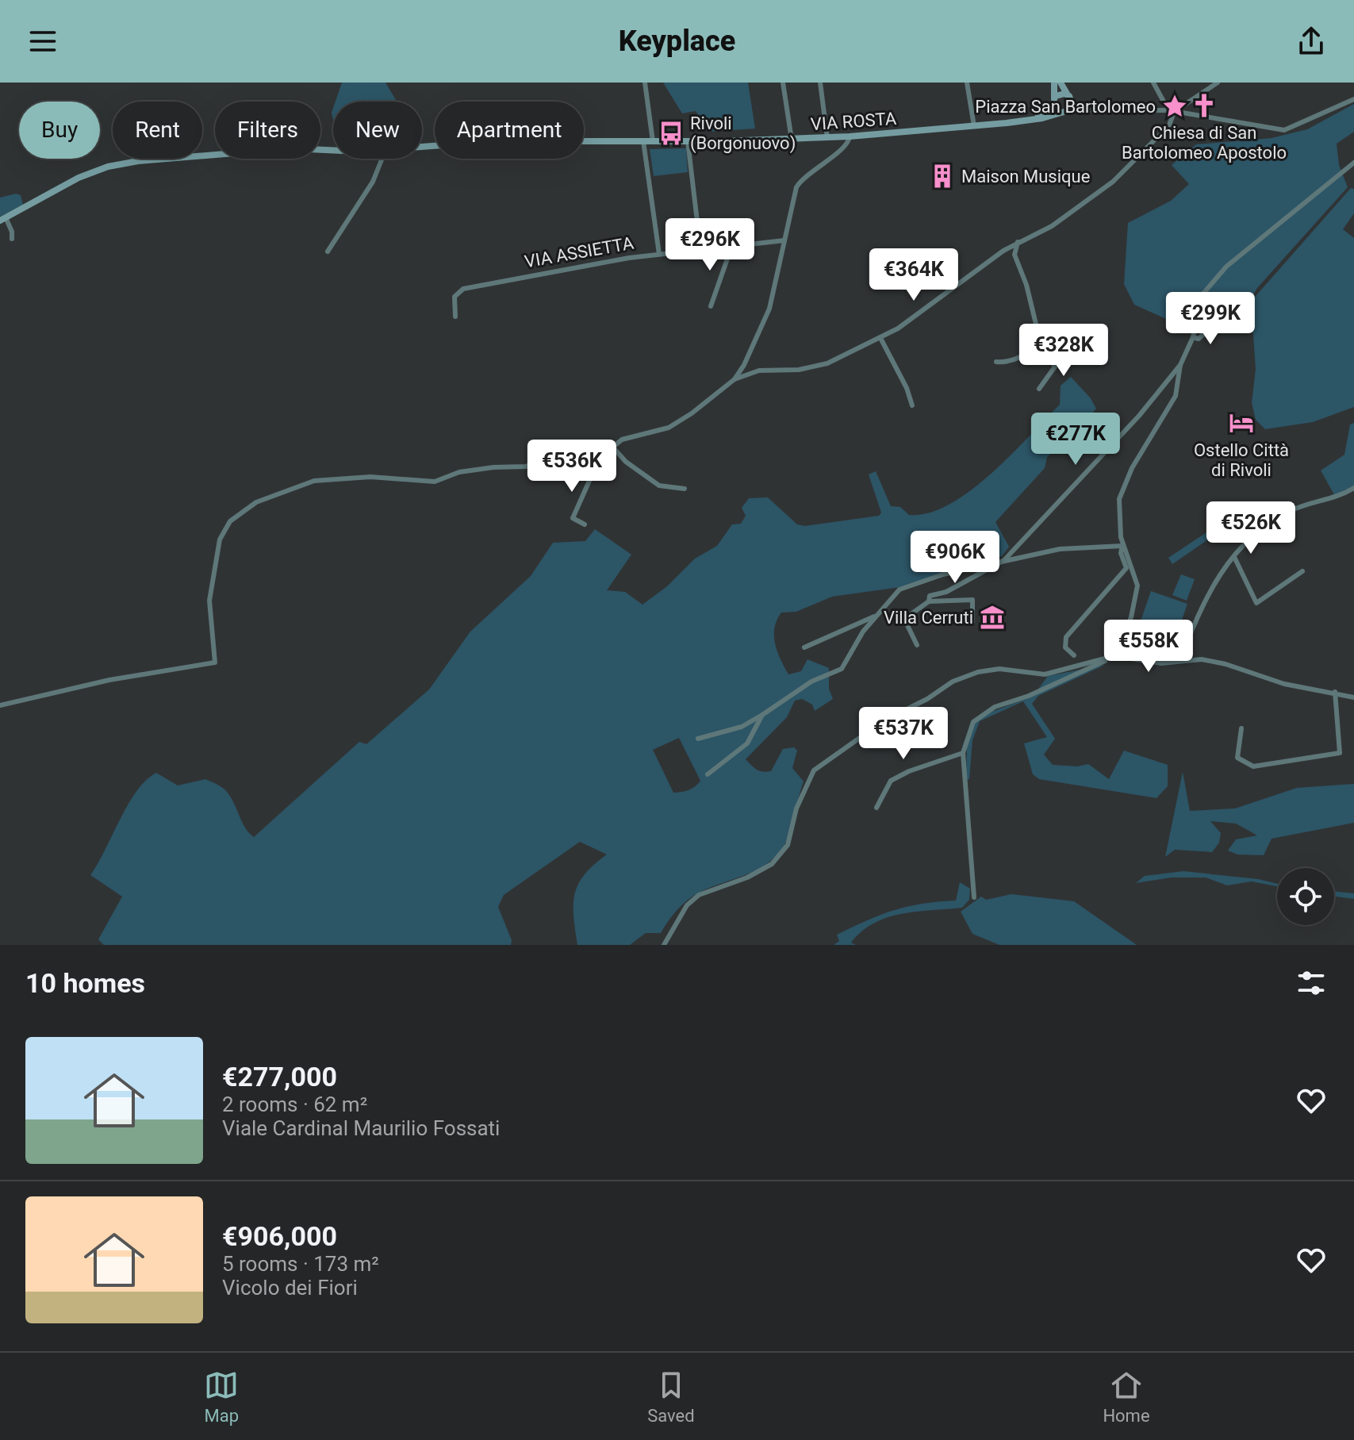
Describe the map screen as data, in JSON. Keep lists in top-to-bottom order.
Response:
{
  "streets": {
    "street": ["VIA ROSTA", "VIA ASSIETTA"]
  },
  "places": {
    "church": ["Chiesa di San Bartolomeo Apostolo"],
    "place": ["Piazza San Bartolomeo"],
    "bus stop": ["Rivoli (Borgonuovo)"],
    "building": ["Maison Musique"],
    "hotel": ["Ostello Città di Rivoli"],
    "museum": ["Villa Cerruti"]
  },
  "page": {
    "header": "Keyplace",
    "chip": [
      "Buy",
      "Rent",
      "Filters",
      "New",
      "Apartment"
    ],
    "price": [
      "€296K",
      "€364K",
      "€299K",
      "€328K",
      "€277K",
      "€536K",
      "€526K",
      "€906K",
      "€558K",
      "€537K"
    ],
    "heading": "10 homes",
    "list": [
      {
        "name": "€277,000",
        "note": "2 rooms · 62 m² · Viale Cardinal Maurilio Fossati"
      },
      {
        "name": "€906,000",
        "note": "5 rooms · 173 m² · Vicolo dei Fiori"
      }
    ],
    "tabs": ["Map", "Saved", "Home"]
  }
}
